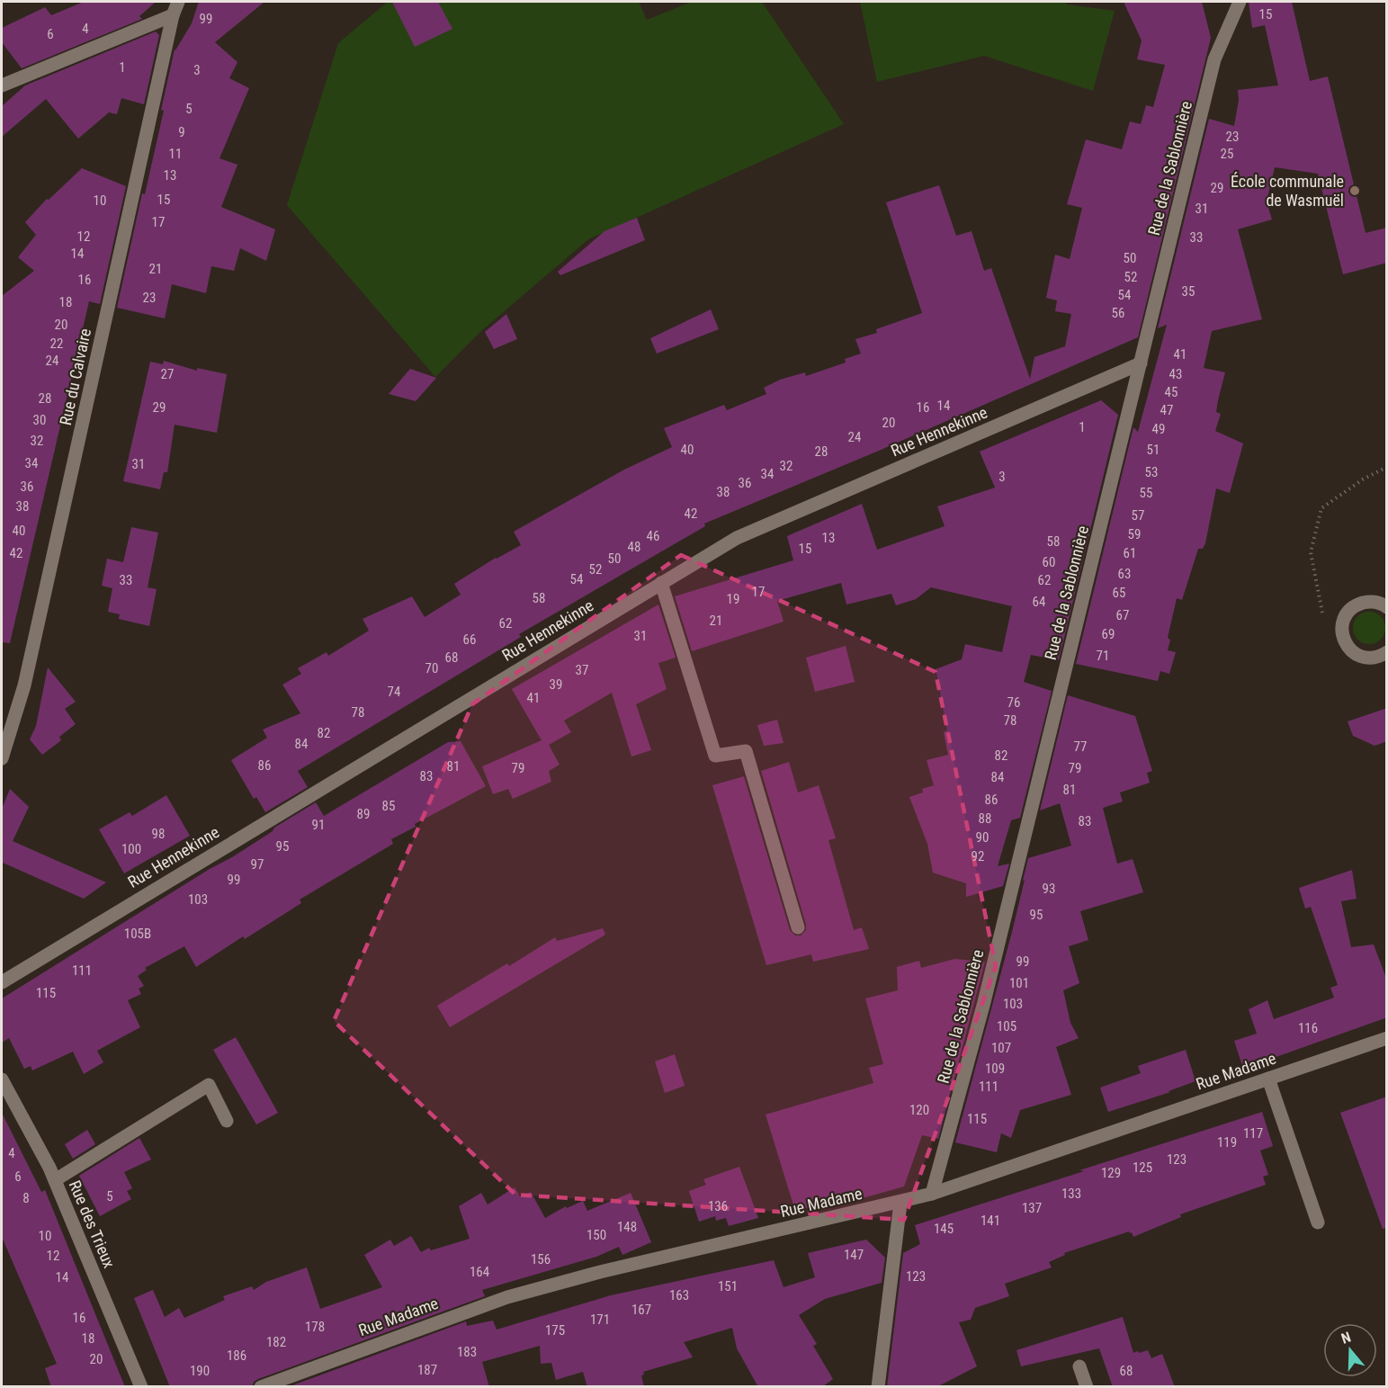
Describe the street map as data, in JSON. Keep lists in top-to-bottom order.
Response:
{
  "streets": {
    "street": [
      "Rue de la Sablonnière",
      "Rue du Calvaire",
      "Rue Hennekinne",
      "Rue Madame",
      "Rue des Trieux"
    ]
  },
  "crossings": [
    ["Rue de la Sablonnière", "Rue Hennekinne"],
    ["Rue de la Sablonnière", "Rue Madame"]
  ],
  "places": ["École communale de Wasmuël"],
  "house_numbers": [
    "15",
    "99",
    "4",
    "6",
    "1",
    "3",
    "5",
    "9",
    "23",
    "11",
    "25",
    "13",
    "29",
    "15",
    "10",
    "31",
    "17",
    "12",
    "33",
    "14",
    "50",
    "21",
    "52",
    "16",
    "35",
    "54",
    "23",
    "18",
    "56",
    "20",
    "22",
    "41",
    "24",
    "27",
    "43",
    "45",
    "28",
    "14",
    "29",
    "16",
    "47",
    "30",
    "20",
    "1",
    "49",
    "24",
    "32",
    "40",
    "51",
    "28",
    "34",
    "31",
    "32",
    "53",
    "34",
    "3",
    "36",
    "36",
    "38",
    "55",
    "38",
    "42",
    "57",
    "40",
    "59",
    "46",
    "13",
    "58",
    "48",
    "15",
    "42",
    "61",
    "50",
    "60",
    "52",
    "63",
    "54",
    "33",
    "62",
    "17",
    "65",
    "58",
    "19",
    "64",
    "67",
    "21",
    "62",
    "69",
    "31",
    "66",
    "71",
    "68",
    "70",
    "37",
    "39",
    "74",
    "41",
    "76",
    "78",
    "78",
    "82",
    "84",
    "77",
    "82",
    "86",
    "81",
    "79",
    "79",
    "83",
    "84",
    "81",
    "86",
    "85",
    "89",
    "88",
    "83",
    "91",
    "98",
    "90",
    "95",
    "100",
    "92",
    "97",
    "99",
    "93",
    "103",
    "95",
    "105B",
    "99",
    "111",
    "101",
    "115",
    "103",
    "105",
    "116",
    "107",
    "109",
    "111",
    "120",
    "115",
    "117",
    "119",
    "4",
    "123",
    "125",
    "129",
    "6",
    "133",
    "5",
    "8",
    "136",
    "137",
    "141",
    "148",
    "145",
    "150",
    "10",
    "147",
    "12",
    "156",
    "164",
    "123",
    "14",
    "151",
    "163",
    "167",
    "16",
    "171",
    "178",
    "175",
    "18",
    "182",
    "183",
    "186",
    "20",
    "187",
    "190",
    "68"
  ],
  "north": "top"
}
